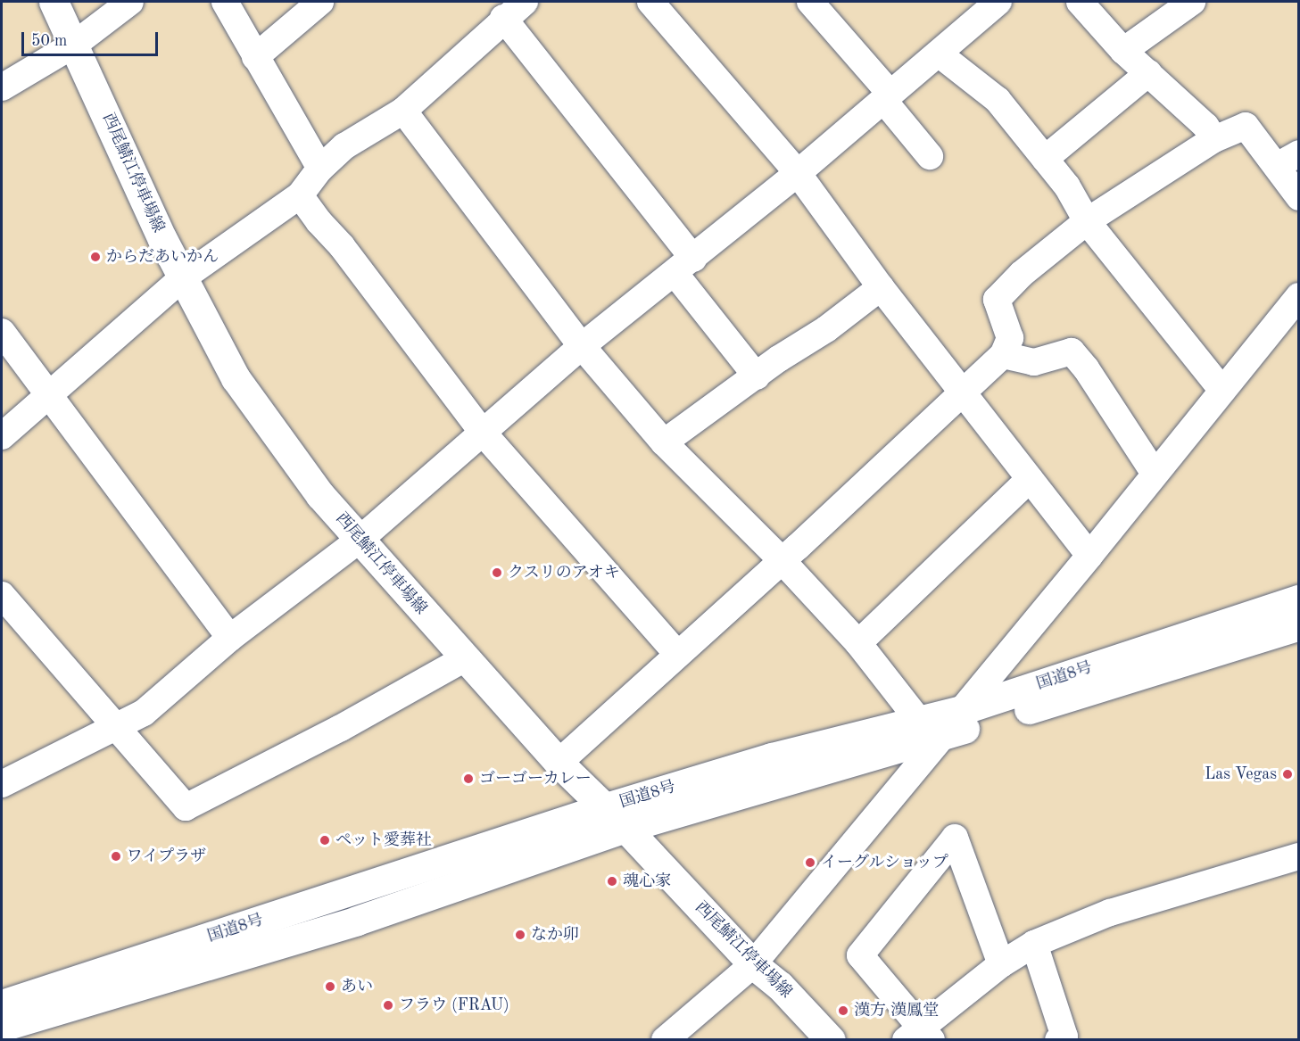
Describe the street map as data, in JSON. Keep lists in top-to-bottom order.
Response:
{
  "streets": {
    "main road": ["西尾鯖江停車場線", "国道8号"]
  },
  "crossings": [
    ["西尾鯖江停車場線", "国道8号"]
  ],
  "places": [
    "からだあいかん",
    "クスリのアオキ",
    "Las Vegas",
    "ゴーゴーカレー",
    "ペット愛葬社",
    "ワイプラザ",
    "イーグルショップ",
    "魂心家",
    "なか卯",
    "あい",
    "フラウ (FRAU)",
    "漢方 漢鳳堂"
  ],
  "scale_bar": "50 m"
}
